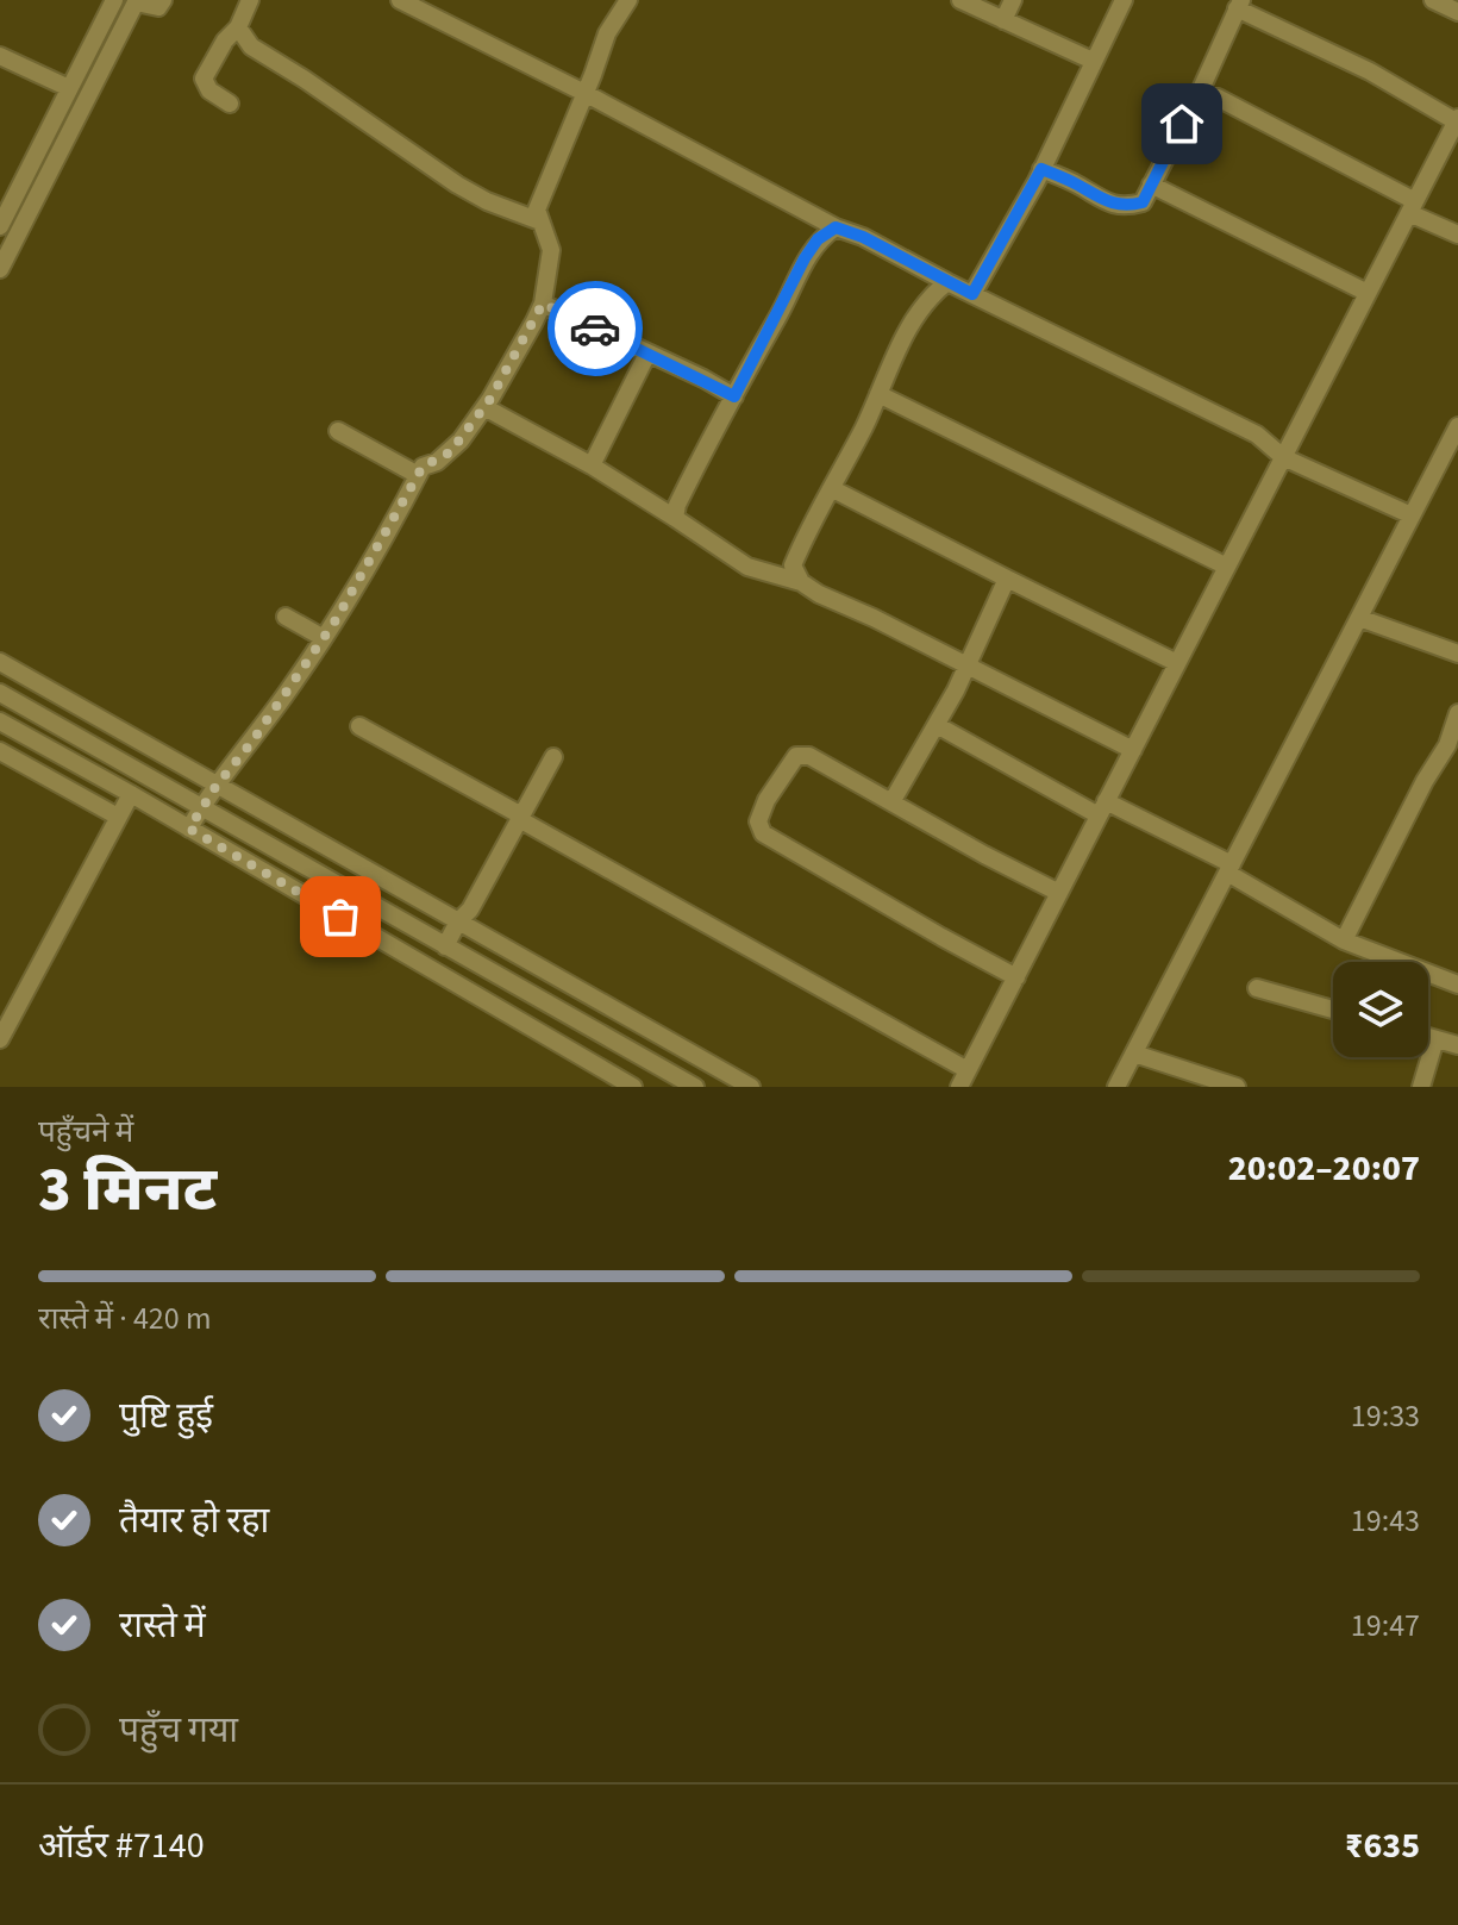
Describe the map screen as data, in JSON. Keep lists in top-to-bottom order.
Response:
{
  "page": {
    "heading": ["3 मिनट", "पहुँचने में", "20:02–20:07"],
    "panel": ["ऑर्डर #7140", "₹635"],
    "bar": "रास्ते में · 420 m",
    "list": [
      ["पुष्टि हुई", "19:33"],
      ["तैयार हो रहा", "19:43"],
      ["रास्ते में", "19:47"],
      "पहुँच गया"
    ]
  }
}
